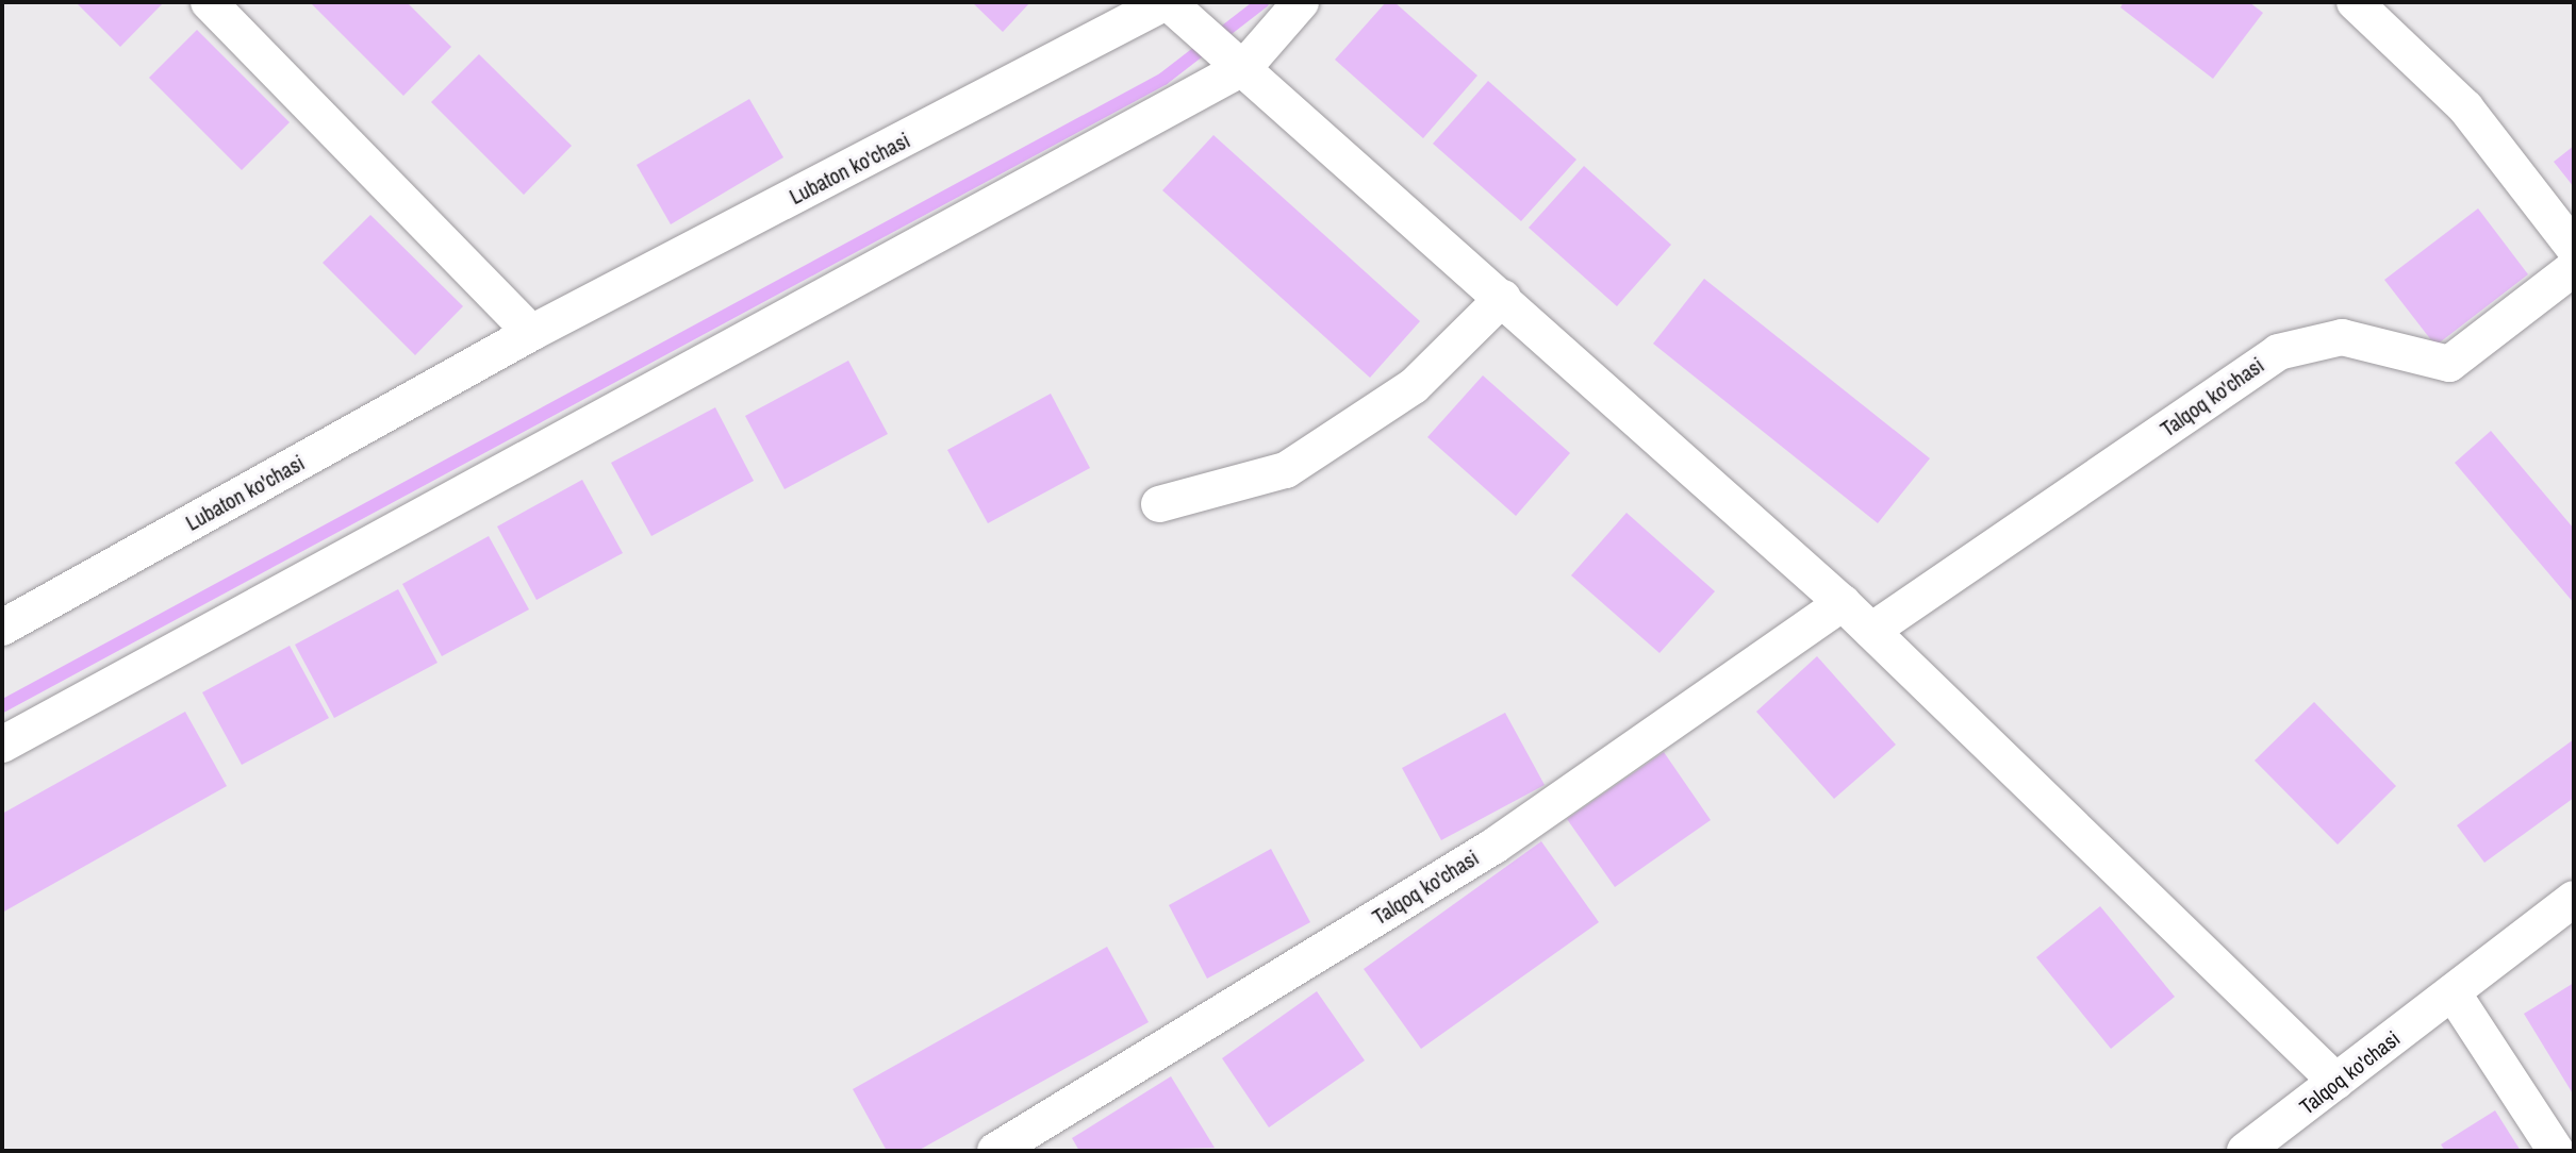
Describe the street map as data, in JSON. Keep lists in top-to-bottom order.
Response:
{
  "streets": {
    "street": ["Lubaton ko'chasi", "Talqoq ko'chasi"]
  }
}
